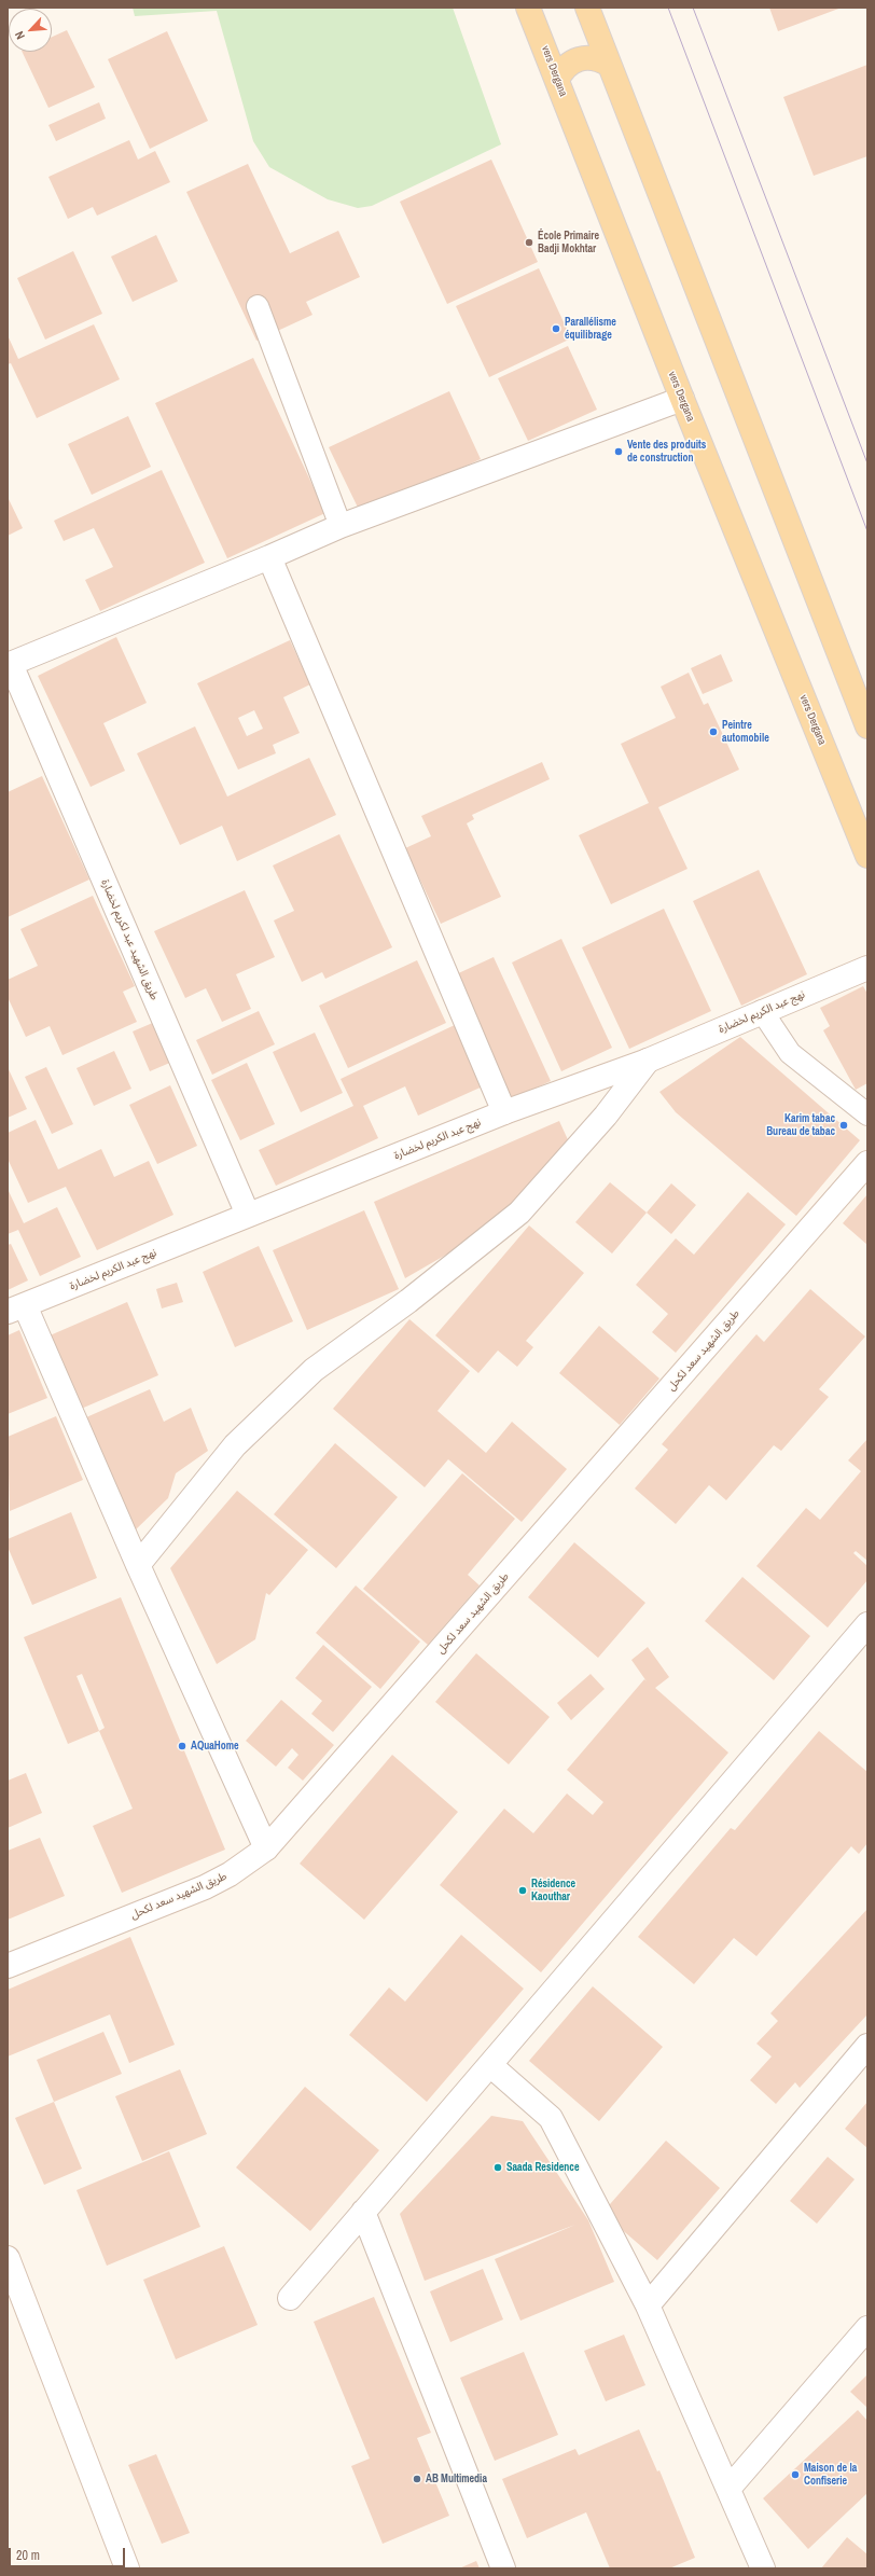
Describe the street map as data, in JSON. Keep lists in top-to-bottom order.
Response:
{
  "streets": {
    "main road": ["vers Dergana"],
    "street": ["طريق الشهيد عبد لكريم لخضارة", "نهج عبد الكريم لخضارة", "طريق الشهيد سعد لكحل"]
  },
  "crossings": [
    ["طريق الشهيد عبد لكريم لخضارة", "نهج عبد الكريم لخضارة"]
  ],
  "places": [
    "École Primaire Badji Mokhtar",
    "Parallélisme équilibrage",
    "Vente des produits de construction",
    "Peintre automobile",
    "Karim tabac Bureau de tabac",
    "AQuaHome",
    "Résidence Kaouthar",
    "Saada Residence",
    "Maison de la Confiserie",
    "AB Multimedia"
  ],
  "scale_bar": "20 m",
  "north": "bottom left"
}
